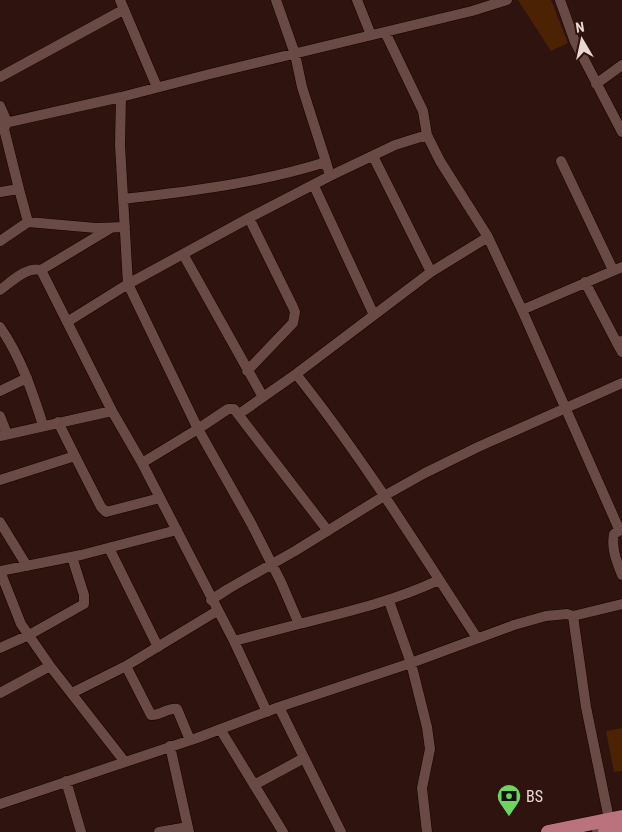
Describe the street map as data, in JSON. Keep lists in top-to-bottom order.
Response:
{
  "places": {
    "bank": ["BS"]
  },
  "north": "top"
}
